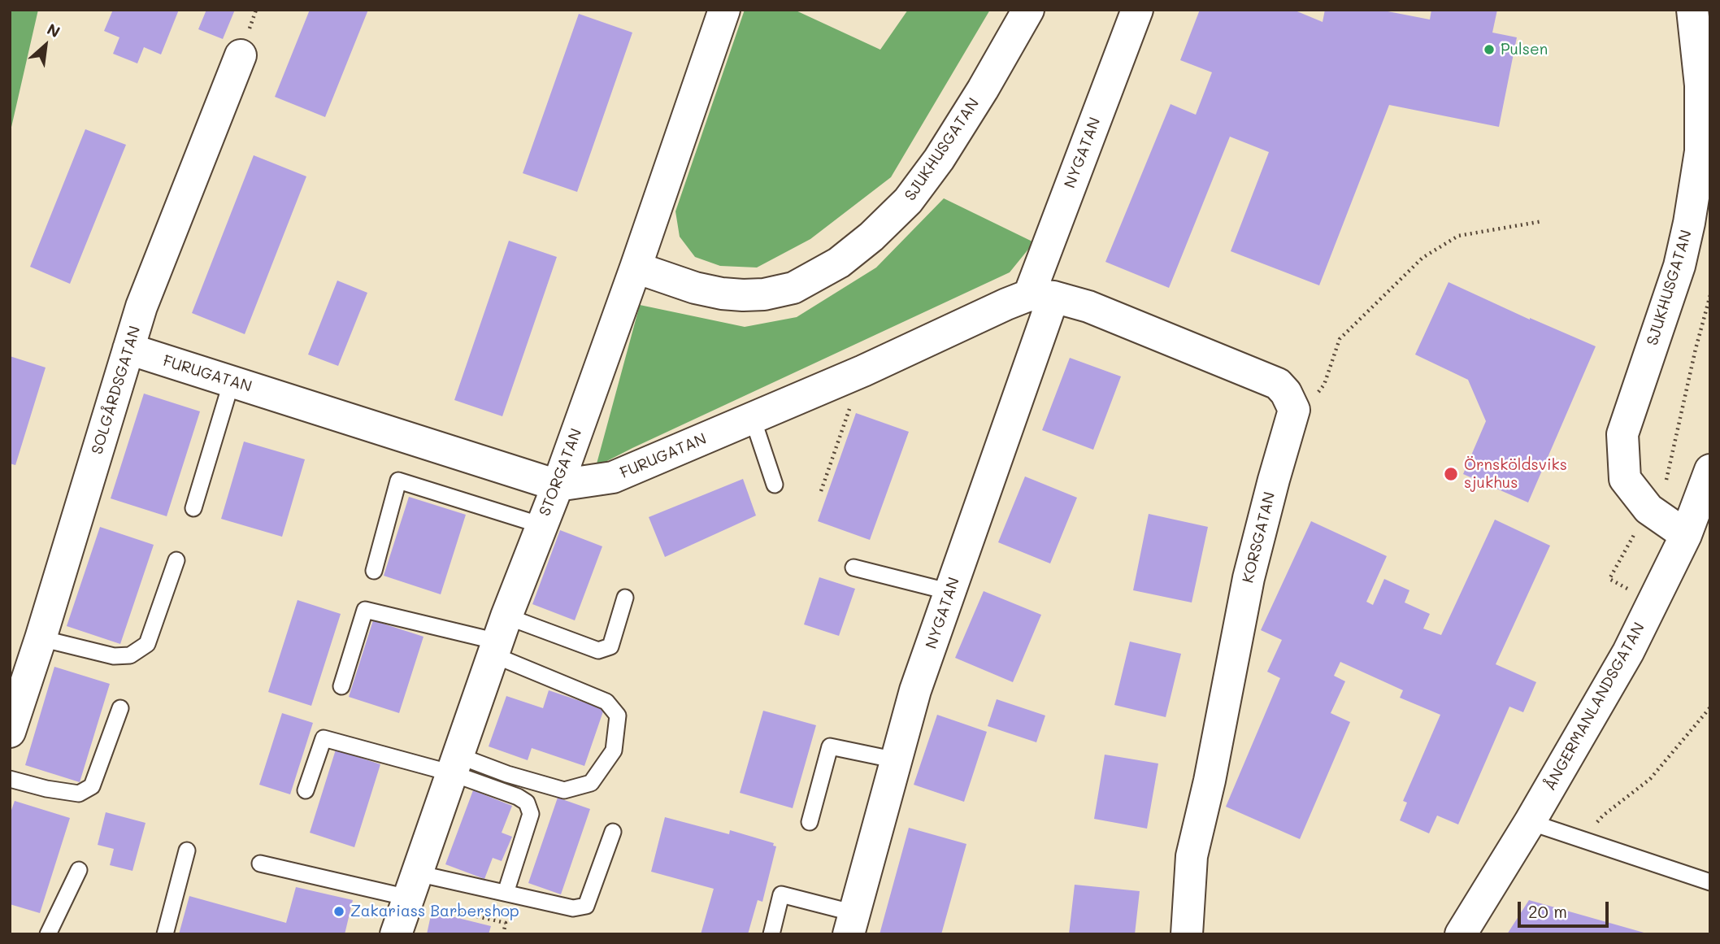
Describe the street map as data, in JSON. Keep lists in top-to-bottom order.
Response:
{
  "streets": {
    "street": [
      "SJUKHUSGATAN",
      "NYGATAN",
      "FURUGATAN",
      "SOLGÅRDSGATAN",
      "STORGATAN",
      "KORSGATAN",
      "ÅNGERMANLANDSGATAN"
    ]
  },
  "crossings": [
    ["SJUKHUSGATAN", "STORGATAN"],
    ["SJUKHUSGATAN", "ÅNGERMANLANDSGATAN"],
    ["NYGATAN", "FURUGATAN"],
    ["NYGATAN", "KORSGATAN"],
    ["FURUGATAN", "SOLGÅRDSGATAN"],
    ["FURUGATAN", "STORGATAN"],
    ["FURUGATAN", "KORSGATAN"]
  ],
  "places": ["Pulsen", "Örnsköldsviks sjukhus", "Zakariass Barbershop"],
  "scale_bar": "20 m",
  "north": "top right"
}
